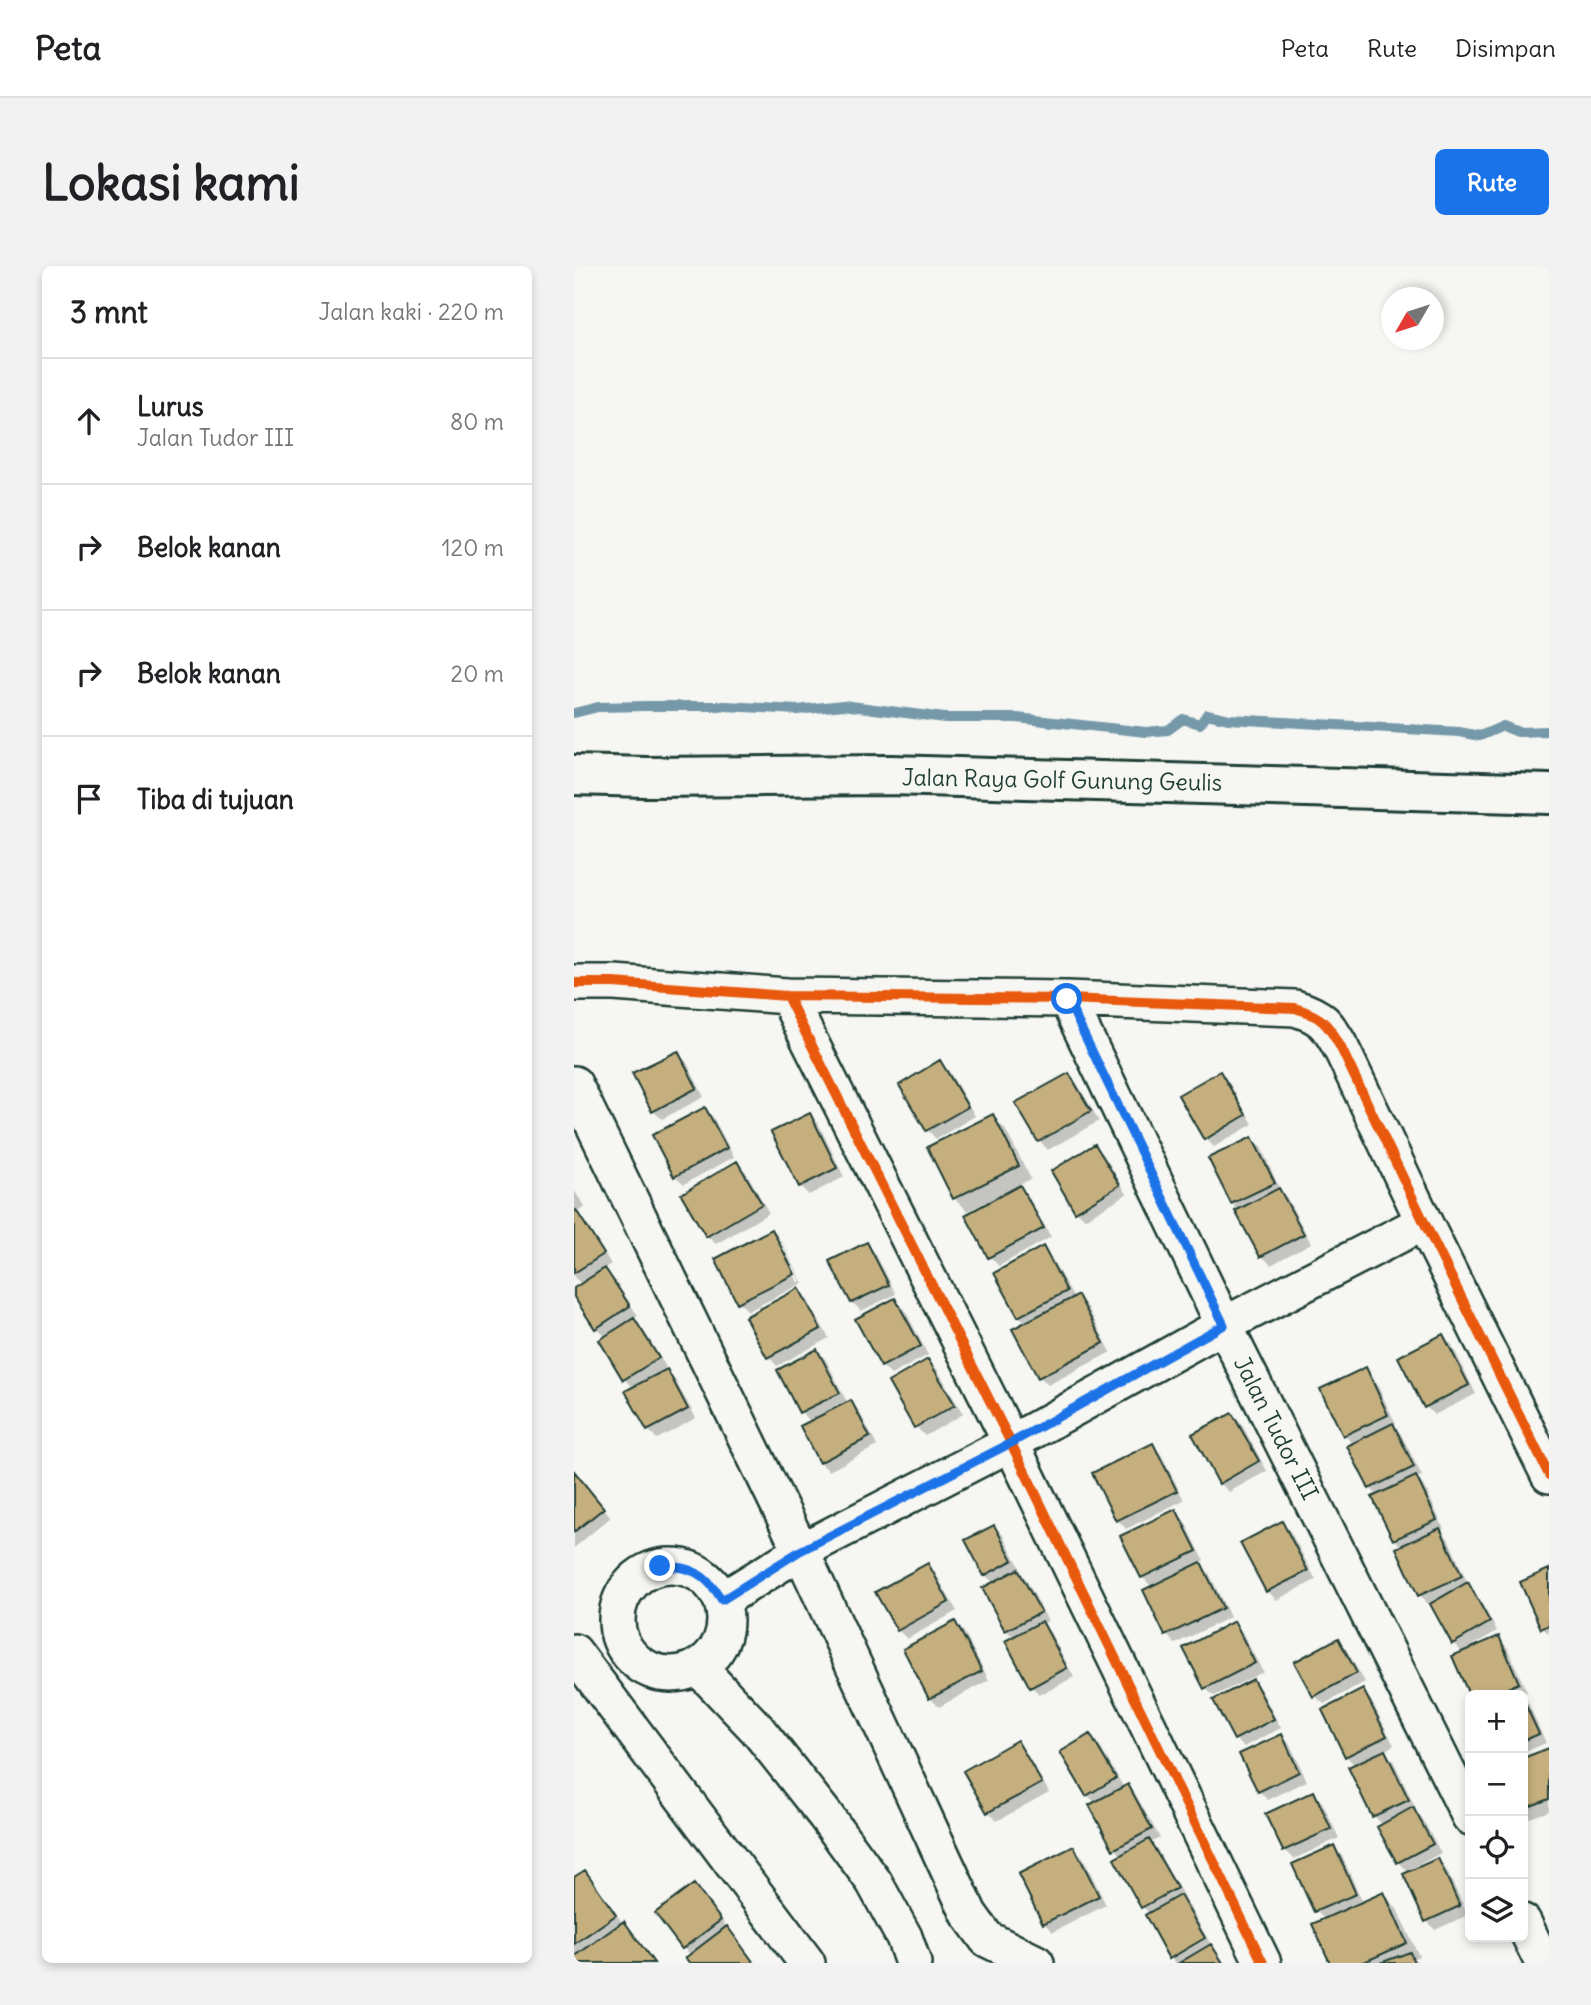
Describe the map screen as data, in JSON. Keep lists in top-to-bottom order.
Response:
{
  "streets": {
    "main road": ["Jalan Raya Golf Gunung Geulis"],
    "street": ["Jalan Tudor III"]
  },
  "north": "bottom left",
  "page": {
    "header": "Peta",
    "nav": ["Peta", "Rute", "Disimpan"],
    "buttons": "Rute",
    "title": "Lokasi kami",
    "heading": ["3 mnt", "Jalan kaki · 220 m"],
    "list": [
      ["Lurus", "Jalan Tudor III", "80 m"],
      ["Belok kanan", "120 m"],
      ["Belok kanan", "20 m"],
      "Tiba di tujuan"
    ],
    "map_buttons": ["+", "−"]
  }
}
